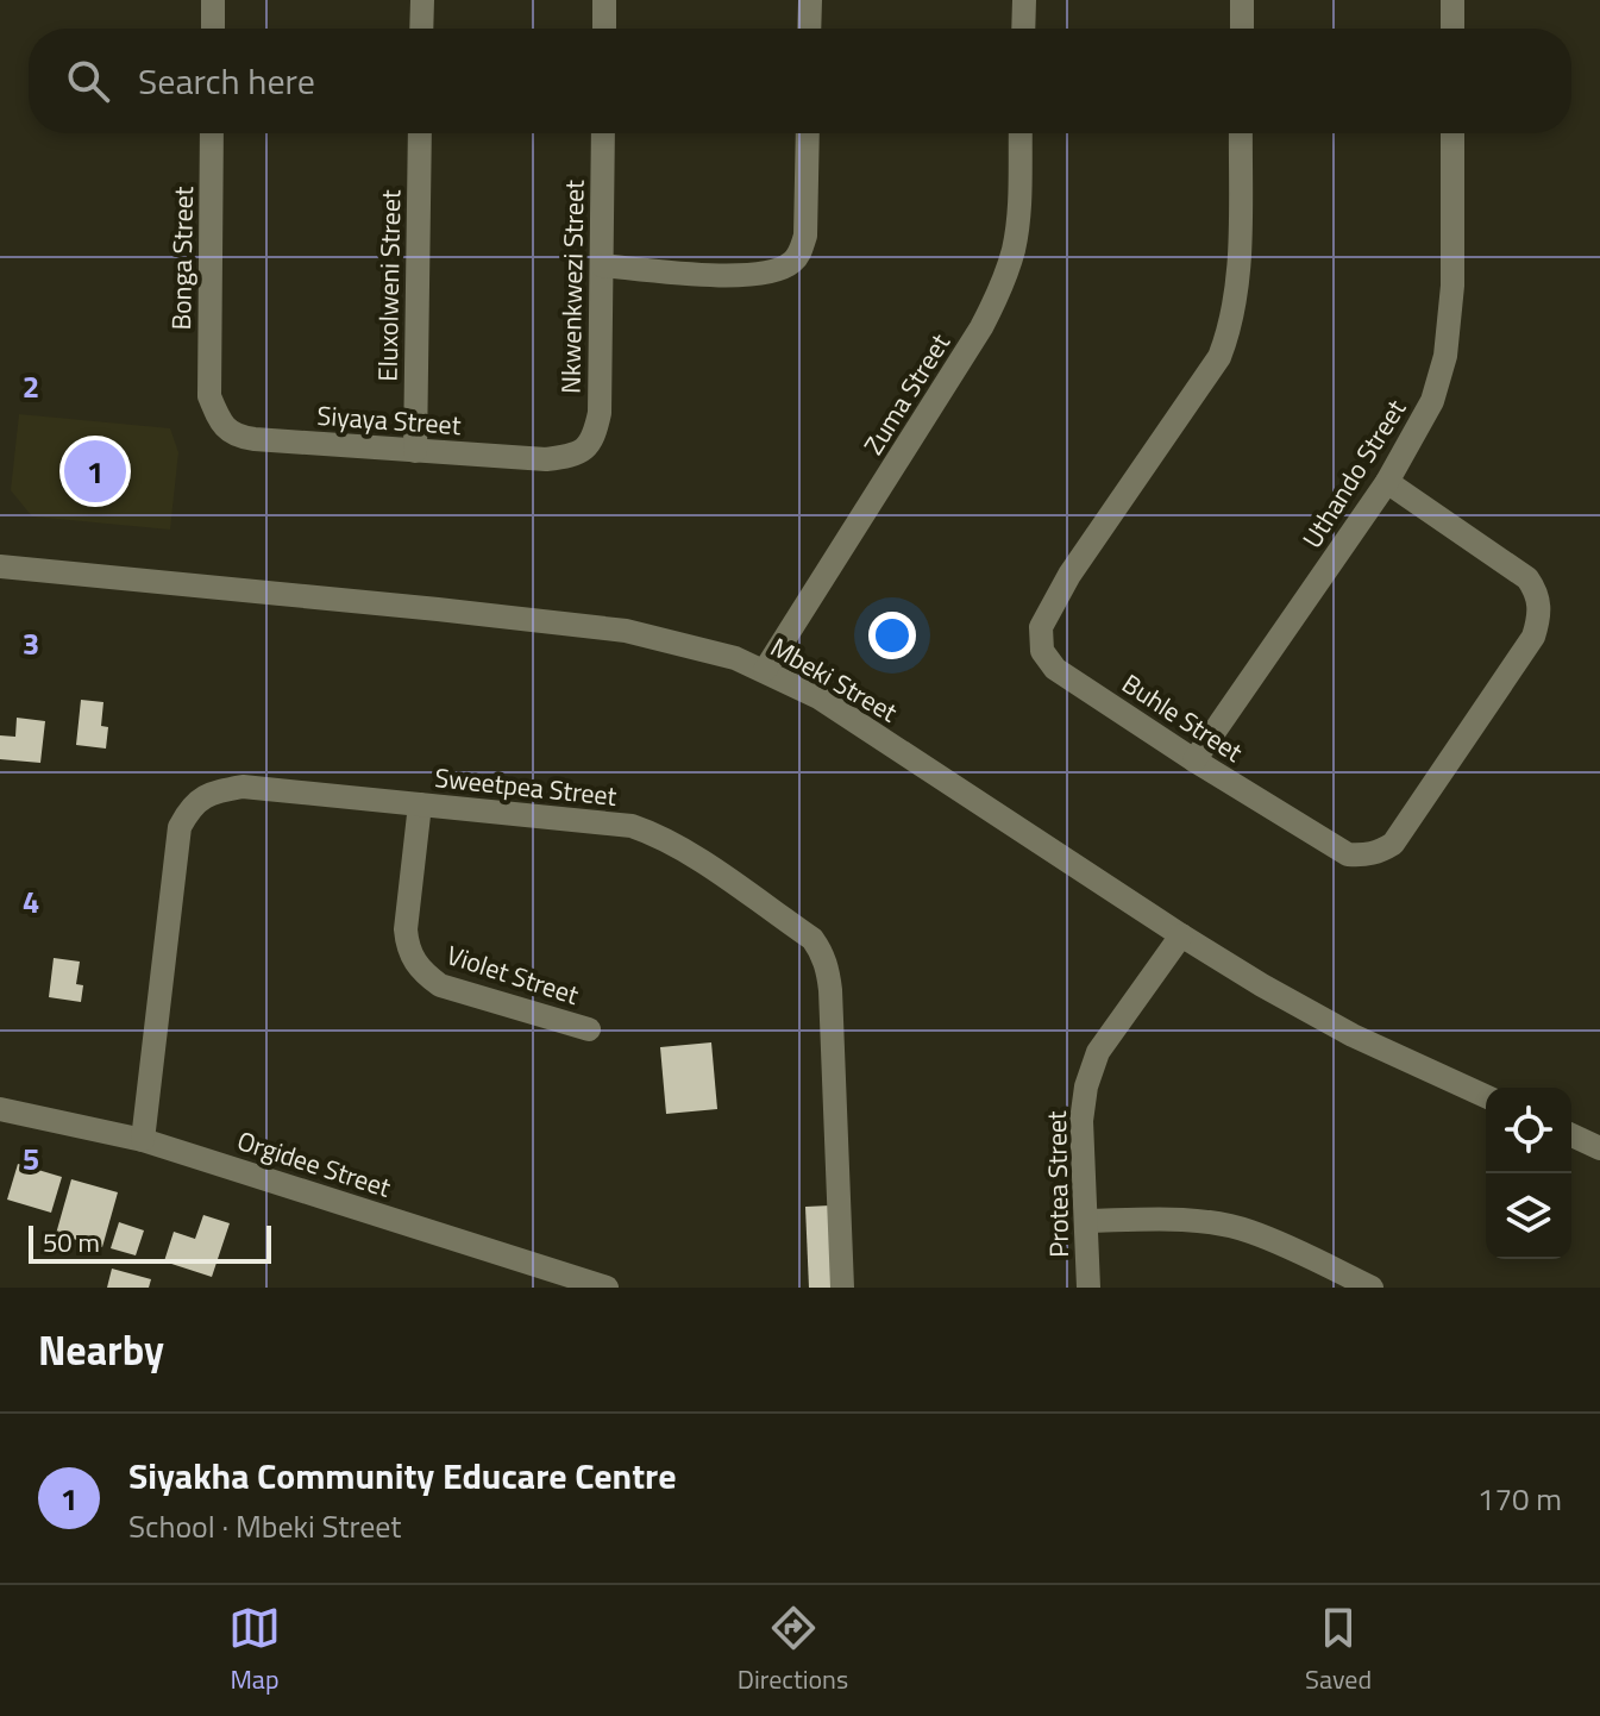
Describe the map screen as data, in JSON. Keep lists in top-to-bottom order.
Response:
{
  "streets": {
    "street": [
      "Bonga Street",
      "Eluxolweni Street",
      "Nkwenkwezi Street",
      "Zuma Street",
      "Siyaya Street",
      "Uthando Street",
      "Mbeki Street",
      "Buhle Street",
      "Sweetpea Street",
      "Violet Street",
      "Orgidee Street",
      "Protea Street"
    ]
  },
  "crossings": [
    ["Bonga Street", "Siyaya Street"],
    ["Eluxolweni Street", "Siyaya Street"],
    ["Nkwenkwezi Street", "Siyaya Street"],
    ["Zuma Street", "Mbeki Street"],
    ["Uthando Street", "Buhle Street"],
    ["Mbeki Street", "Protea Street"],
    ["Sweetpea Street", "Violet Street"],
    ["Sweetpea Street", "Orgidee Street"]
  ],
  "scale_bar": "50 m",
  "page": {
    "search": "Search here",
    "pins": "1",
    "scale": "50 m",
    "heading": "Nearby",
    "list": [
      {
        "mark": "1",
        "name": "Siyakha Community Educare Centre",
        "note": "School · Mbeki Street",
        "value": "170 m"
      }
    ],
    "nav": ["Map", "Directions", "Saved"]
  },
  "grid": {
    "rows": [
      "2",
      "3",
      "4",
      "5"
    ]
  }
}
